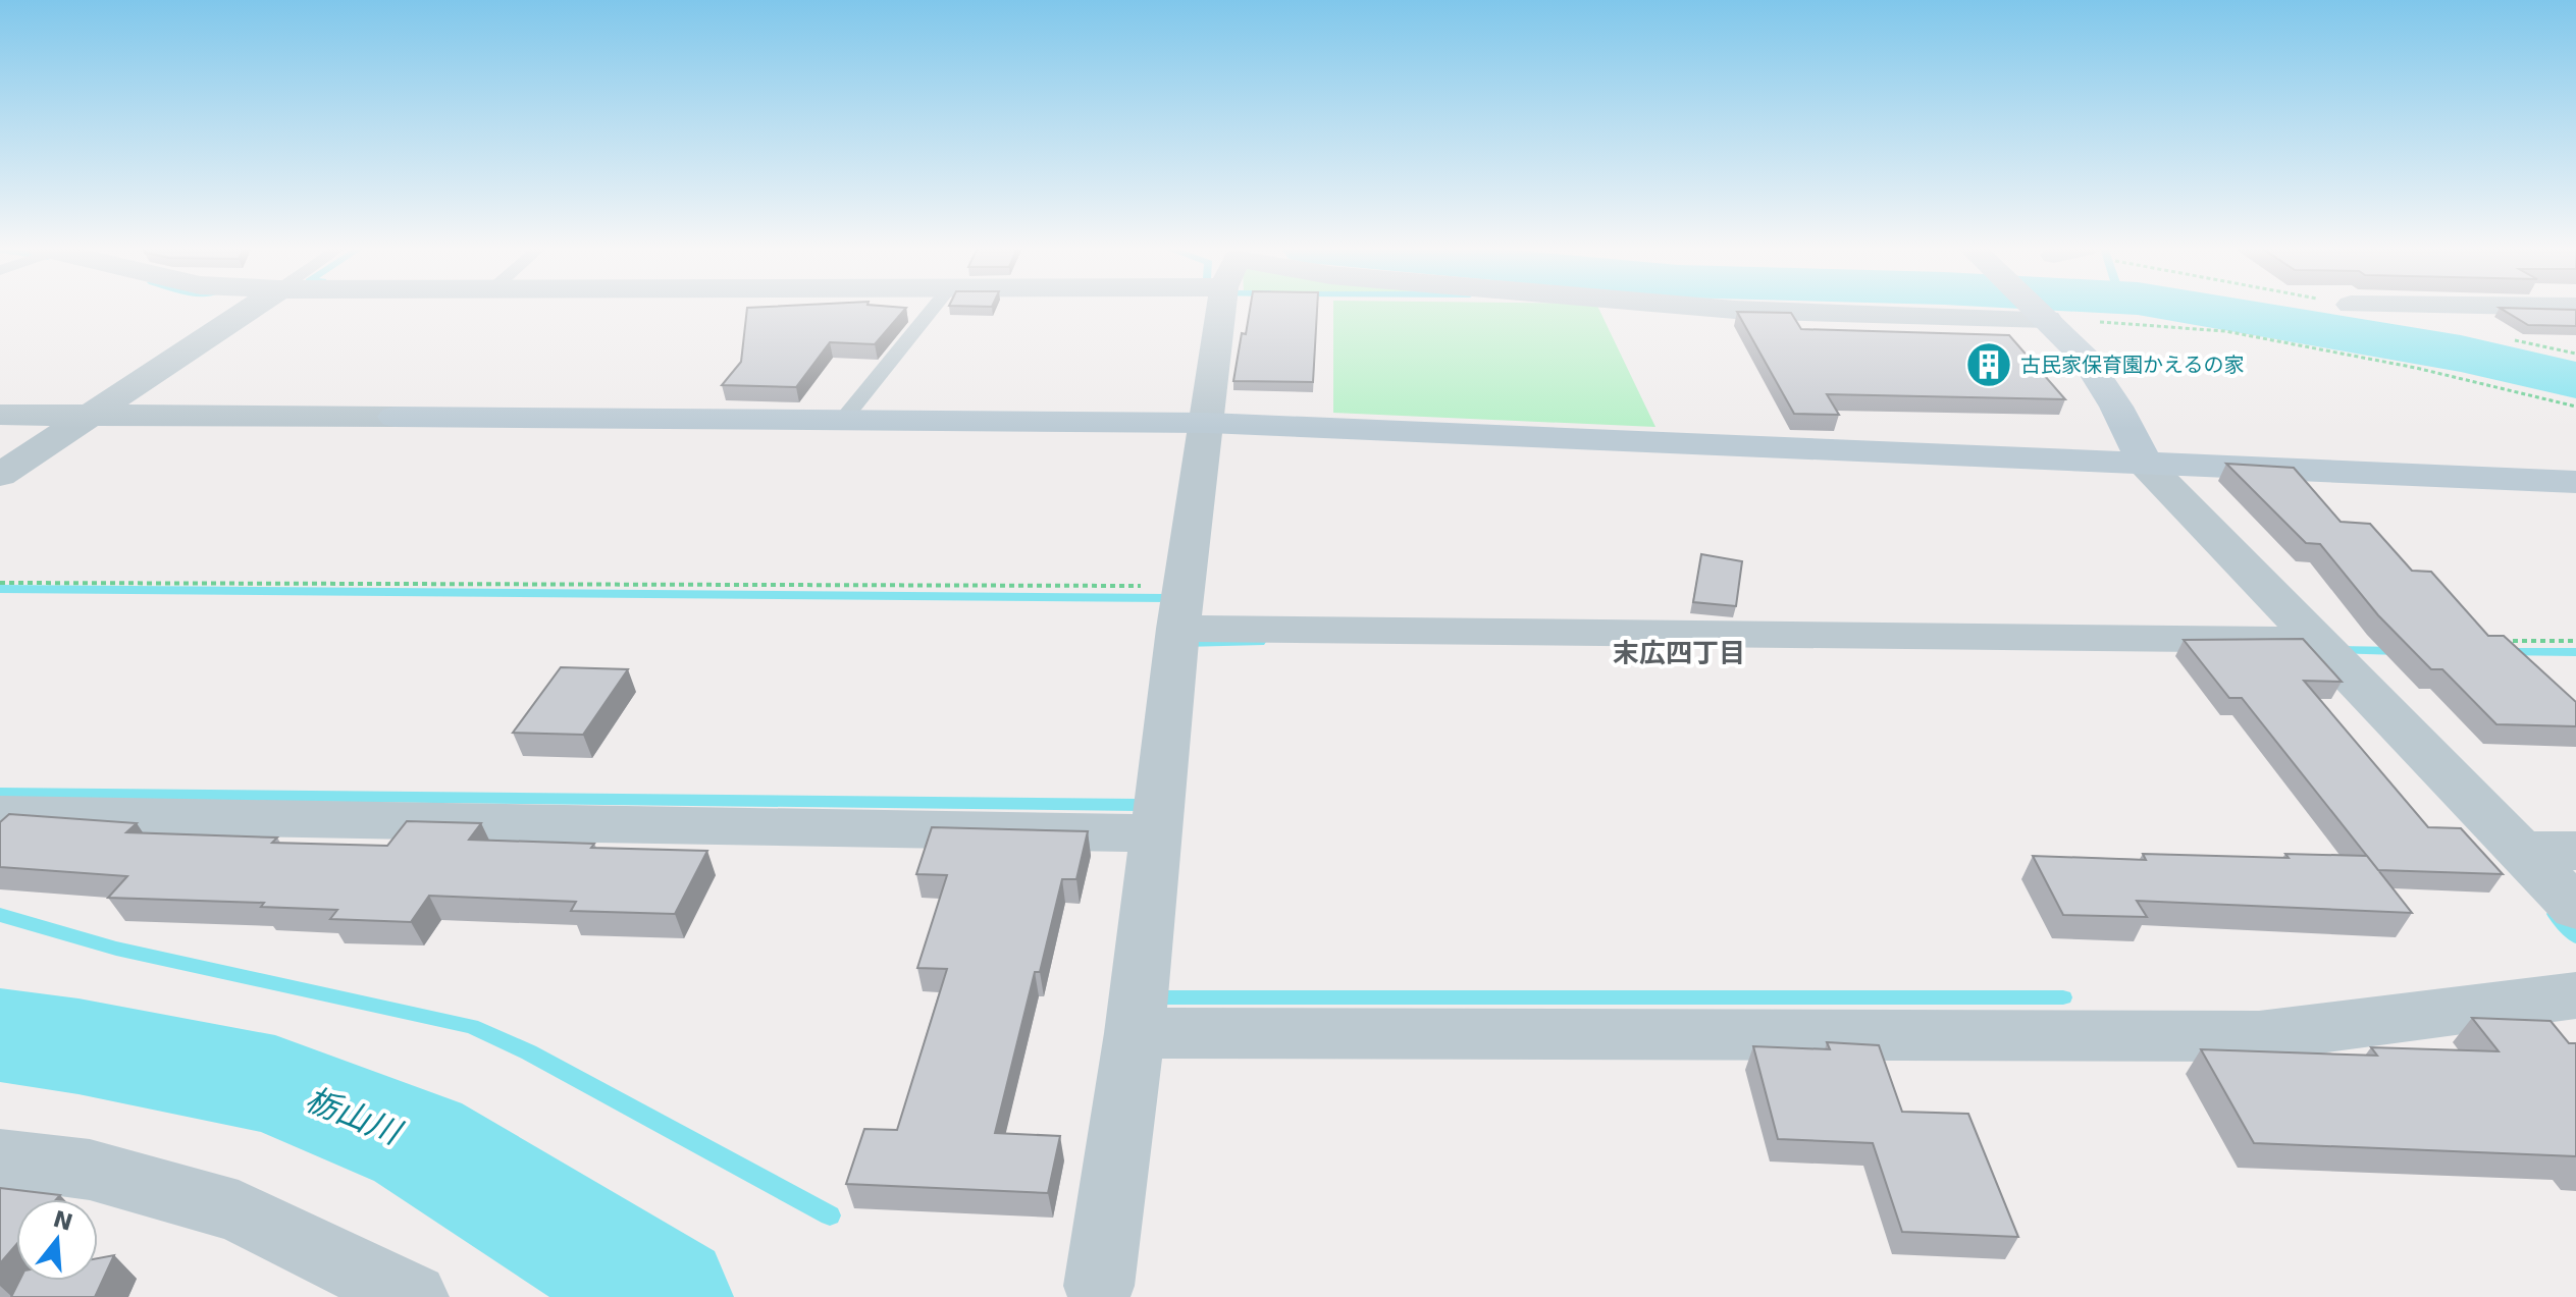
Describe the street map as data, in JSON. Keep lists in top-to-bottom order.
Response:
{
  "districts": ["末広四丁目"],
  "water": ["栃山川"],
  "places": {
    "building": ["古民家保育園かえるの家"]
  },
  "north": "top"
}
